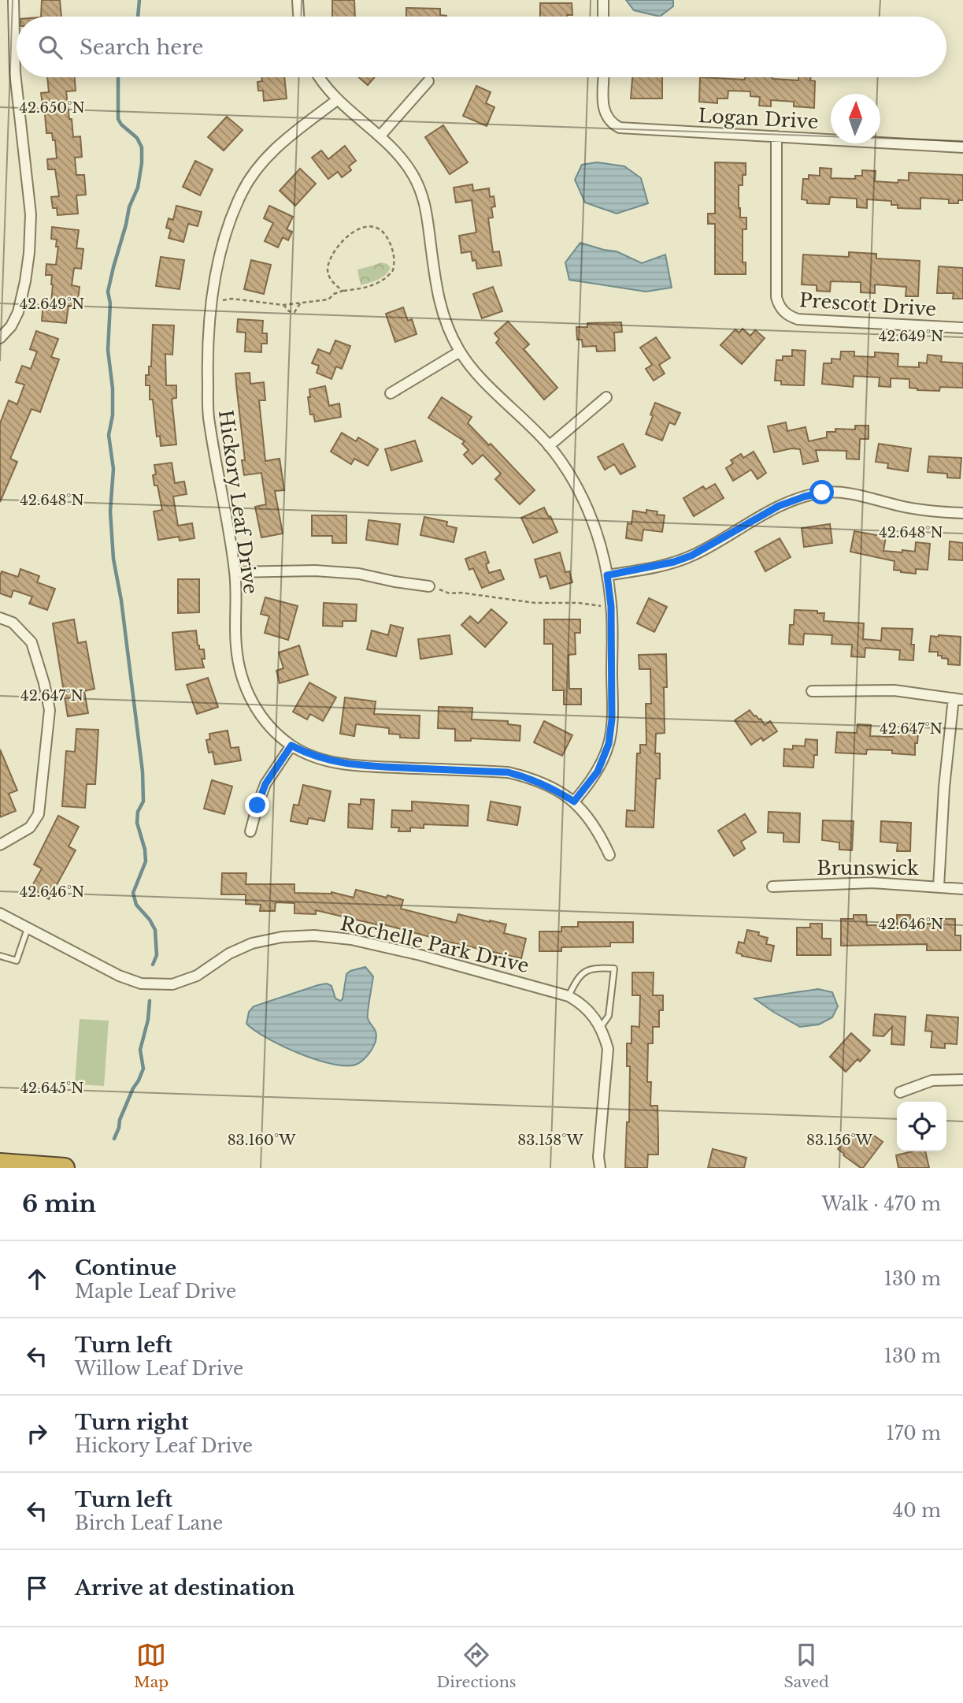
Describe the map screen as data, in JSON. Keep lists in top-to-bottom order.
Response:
{
  "streets": {
    "street": [
      "Logan Drive",
      "Prescott Drive",
      "Hickory Leaf Drive",
      "Brunswick",
      "Rochelle Park Drive"
    ]
  },
  "crossings": [
    ["Logan Drive", "Prescott Drive"]
  ],
  "north": "top",
  "page": {
    "search": "Search here",
    "heading": ["6 min", "Walk · 470 m"],
    "list": [
      ["Continue", "Maple Leaf Drive", "130 m"],
      ["Turn left", "Willow Leaf Drive", "130 m"],
      ["Turn right", "Hickory Leaf Drive", "170 m"],
      ["Turn left", "Birch Leaf Lane", "40 m"],
      "Arrive at destination"
    ],
    "nav": ["Map", "Directions", "Saved"]
  },
  "coordinates": [
    "42.650°N",
    "42.649°N",
    "42.648°N",
    "42.647°N",
    "42.646°N",
    "42.645°N",
    "83.160°W",
    "83.158°W",
    "83.156°W"
  ]
}
